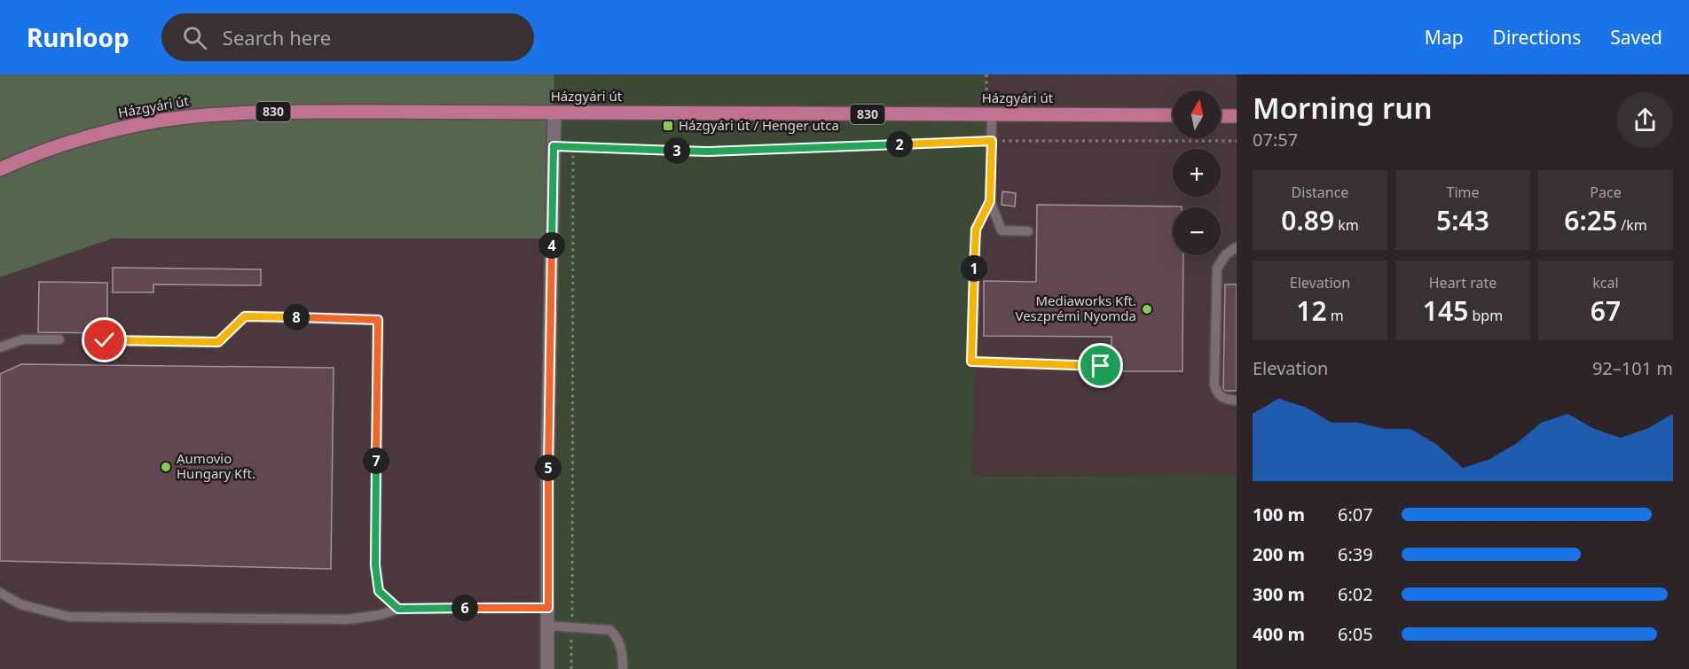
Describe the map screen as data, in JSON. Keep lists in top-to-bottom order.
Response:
{
  "streets": {
    "main road": ["Házgyári út", "830"]
  },
  "places": {
    "transit": ["Házgyári út / Henger utca"],
    "other": ["Mediaworks Kft. Veszprémi Nyomda", "Aumovio Hungary Kft."]
  },
  "north": "top",
  "page": {
    "header": "Runloop",
    "search": "Search here",
    "nav": ["Map", "Directions", "Saved"],
    "heading": ["Morning run", "07:57"],
    "map_buttons": ["+", "−"],
    "pins": [
      "2",
      "3",
      "4",
      "1",
      "8",
      "7",
      "5",
      "6"
    ],
    "stats": [
      ["Distance", "0.89 km"],
      ["Time", "5:43"],
      ["Pace", "6:25 /km"],
      ["Elevation", "12 m"],
      ["Heart rate", "145 bpm"],
      ["kcal", "67"]
    ],
    "chart": ["Elevation", "92–101 m"],
    "list": [
      {
        "name": "100 m",
        "note": "6:07"
      },
      {
        "name": "200 m",
        "note": "6:39"
      },
      {
        "name": "300 m",
        "note": "6:02"
      },
      {
        "name": "400 m",
        "note": "6:05"
      }
    ]
  }
}
